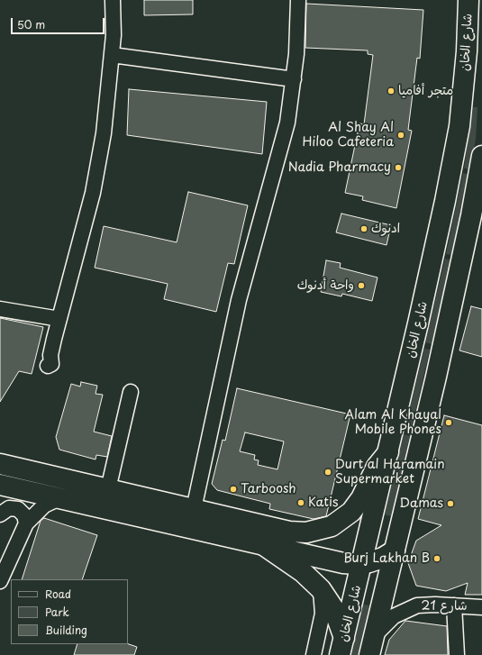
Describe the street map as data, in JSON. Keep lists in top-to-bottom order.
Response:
{
  "streets": {
    "main road": ["شارع الخان"],
    "street": ["شارع 21"]
  },
  "places": [
    "متجر أفاميا",
    "Al Shay Al Hiloo Cafeteria",
    "Nadia Pharmacy",
    "ادنوك",
    "واحة أدنوك",
    "Alam Al Khayal Mobile Phones",
    "Durt al Haramain Supermarket",
    "Tarboosh",
    "Katis",
    "Damas",
    "Burj Lakhan B"
  ],
  "legend": ["Road", "Park", "Building"],
  "scale_bar": "50 m"
}
